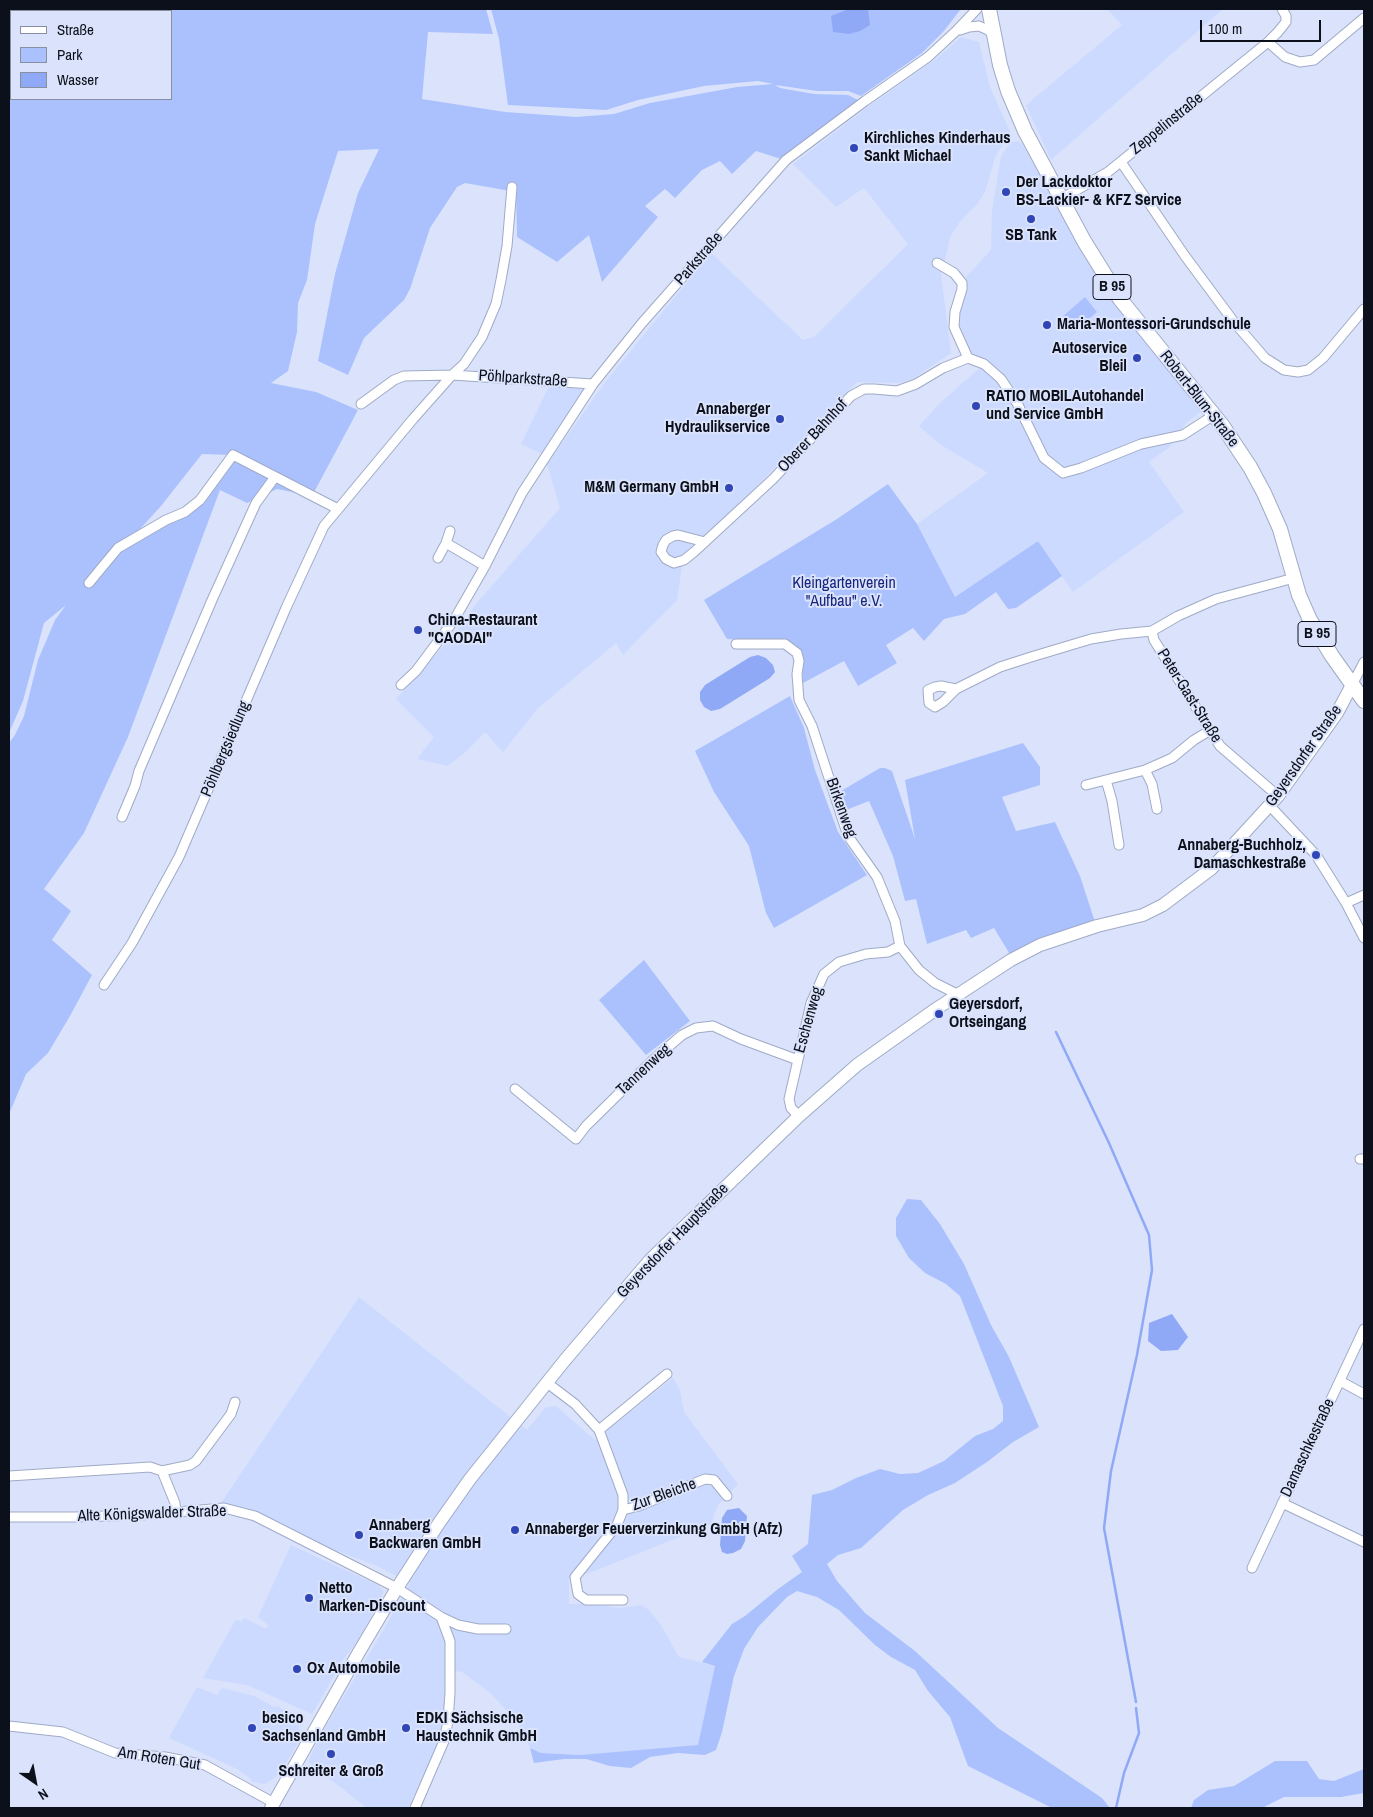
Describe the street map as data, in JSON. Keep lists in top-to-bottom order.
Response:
{
  "streets": {
    "main road": [
      "B 95",
      "Robert-Blum-Straße",
      "Geyersdorfer Straße",
      "Geyersdorfer Hauptstraße"
    ],
    "street": [
      "Zeppelinstraße",
      "Parkstraße",
      "Pöhlparkstraße",
      "Oberer Bahnhof",
      "Peter-Gast-Straße",
      "Pöhlbergsiedlung",
      "Birkenweg",
      "Eschenweg",
      "Tannenweg",
      "Damaschkestraße",
      "Zur Bleiche",
      "Alte Königswalder Straße",
      "Am Roten Gut"
    ]
  },
  "crossings": [
    ["Zeppelinstraße", "Robert-Blum-Straße"],
    ["Parkstraße", "Pöhlparkstraße"],
    ["B 95", "Robert-Blum-Straße"],
    ["B 95", "Geyersdorfer Straße"],
    ["Pöhlparkstraße", "Pöhlbergsiedlung"],
    ["Robert-Blum-Straße", "Geyersdorfer Straße"],
    ["Peter-Gast-Straße", "Geyersdorfer Straße"],
    ["Geyersdorfer Straße", "Geyersdorfer Hauptstraße"],
    ["Birkenweg", "Eschenweg"],
    ["Birkenweg", "Geyersdorfer Hauptstraße"],
    ["Eschenweg", "Tannenweg"],
    ["Eschenweg", "Geyersdorfer Hauptstraße"],
    ["Geyersdorfer Hauptstraße", "Zur Bleiche"],
    ["Geyersdorfer Hauptstraße", "Alte Königswalder Straße"],
    ["Geyersdorfer Hauptstraße", "Am Roten Gut"]
  ],
  "parks": ["Kleingartenverein \"Aufbau\" e.V."],
  "places": [
    "Kirchliches Kinderhaus Sankt Michael",
    "Der Lackdoktor BS-Lackier- & KFZ Service",
    "SB Tank",
    "Maria-Montessori-Grundschule",
    "Autoservice Bleil",
    "RATIO MOBILAutohandel und Service GmbH",
    "Annaberger Hydraulikservice",
    "M&M Germany GmbH",
    "China-Restaurant \"CAODAI\"",
    "Annaberg-Buchholz, Damaschkestraße",
    "Geyersdorf, Ortseingang",
    "Annaberger Feuerverzinkung GmbH (Afz)",
    "Annaberg Backwaren GmbH",
    "Netto Marken-Discount",
    "Ox Automobile",
    "besico Sachsenland GmbH",
    "EDKI Sächsische Haustechnik GmbH",
    "Schreiter & Groß"
  ],
  "legend": ["Straße", "Park", "Wasser"],
  "scale_bar": "100 m",
  "north": "bottom right"
}
